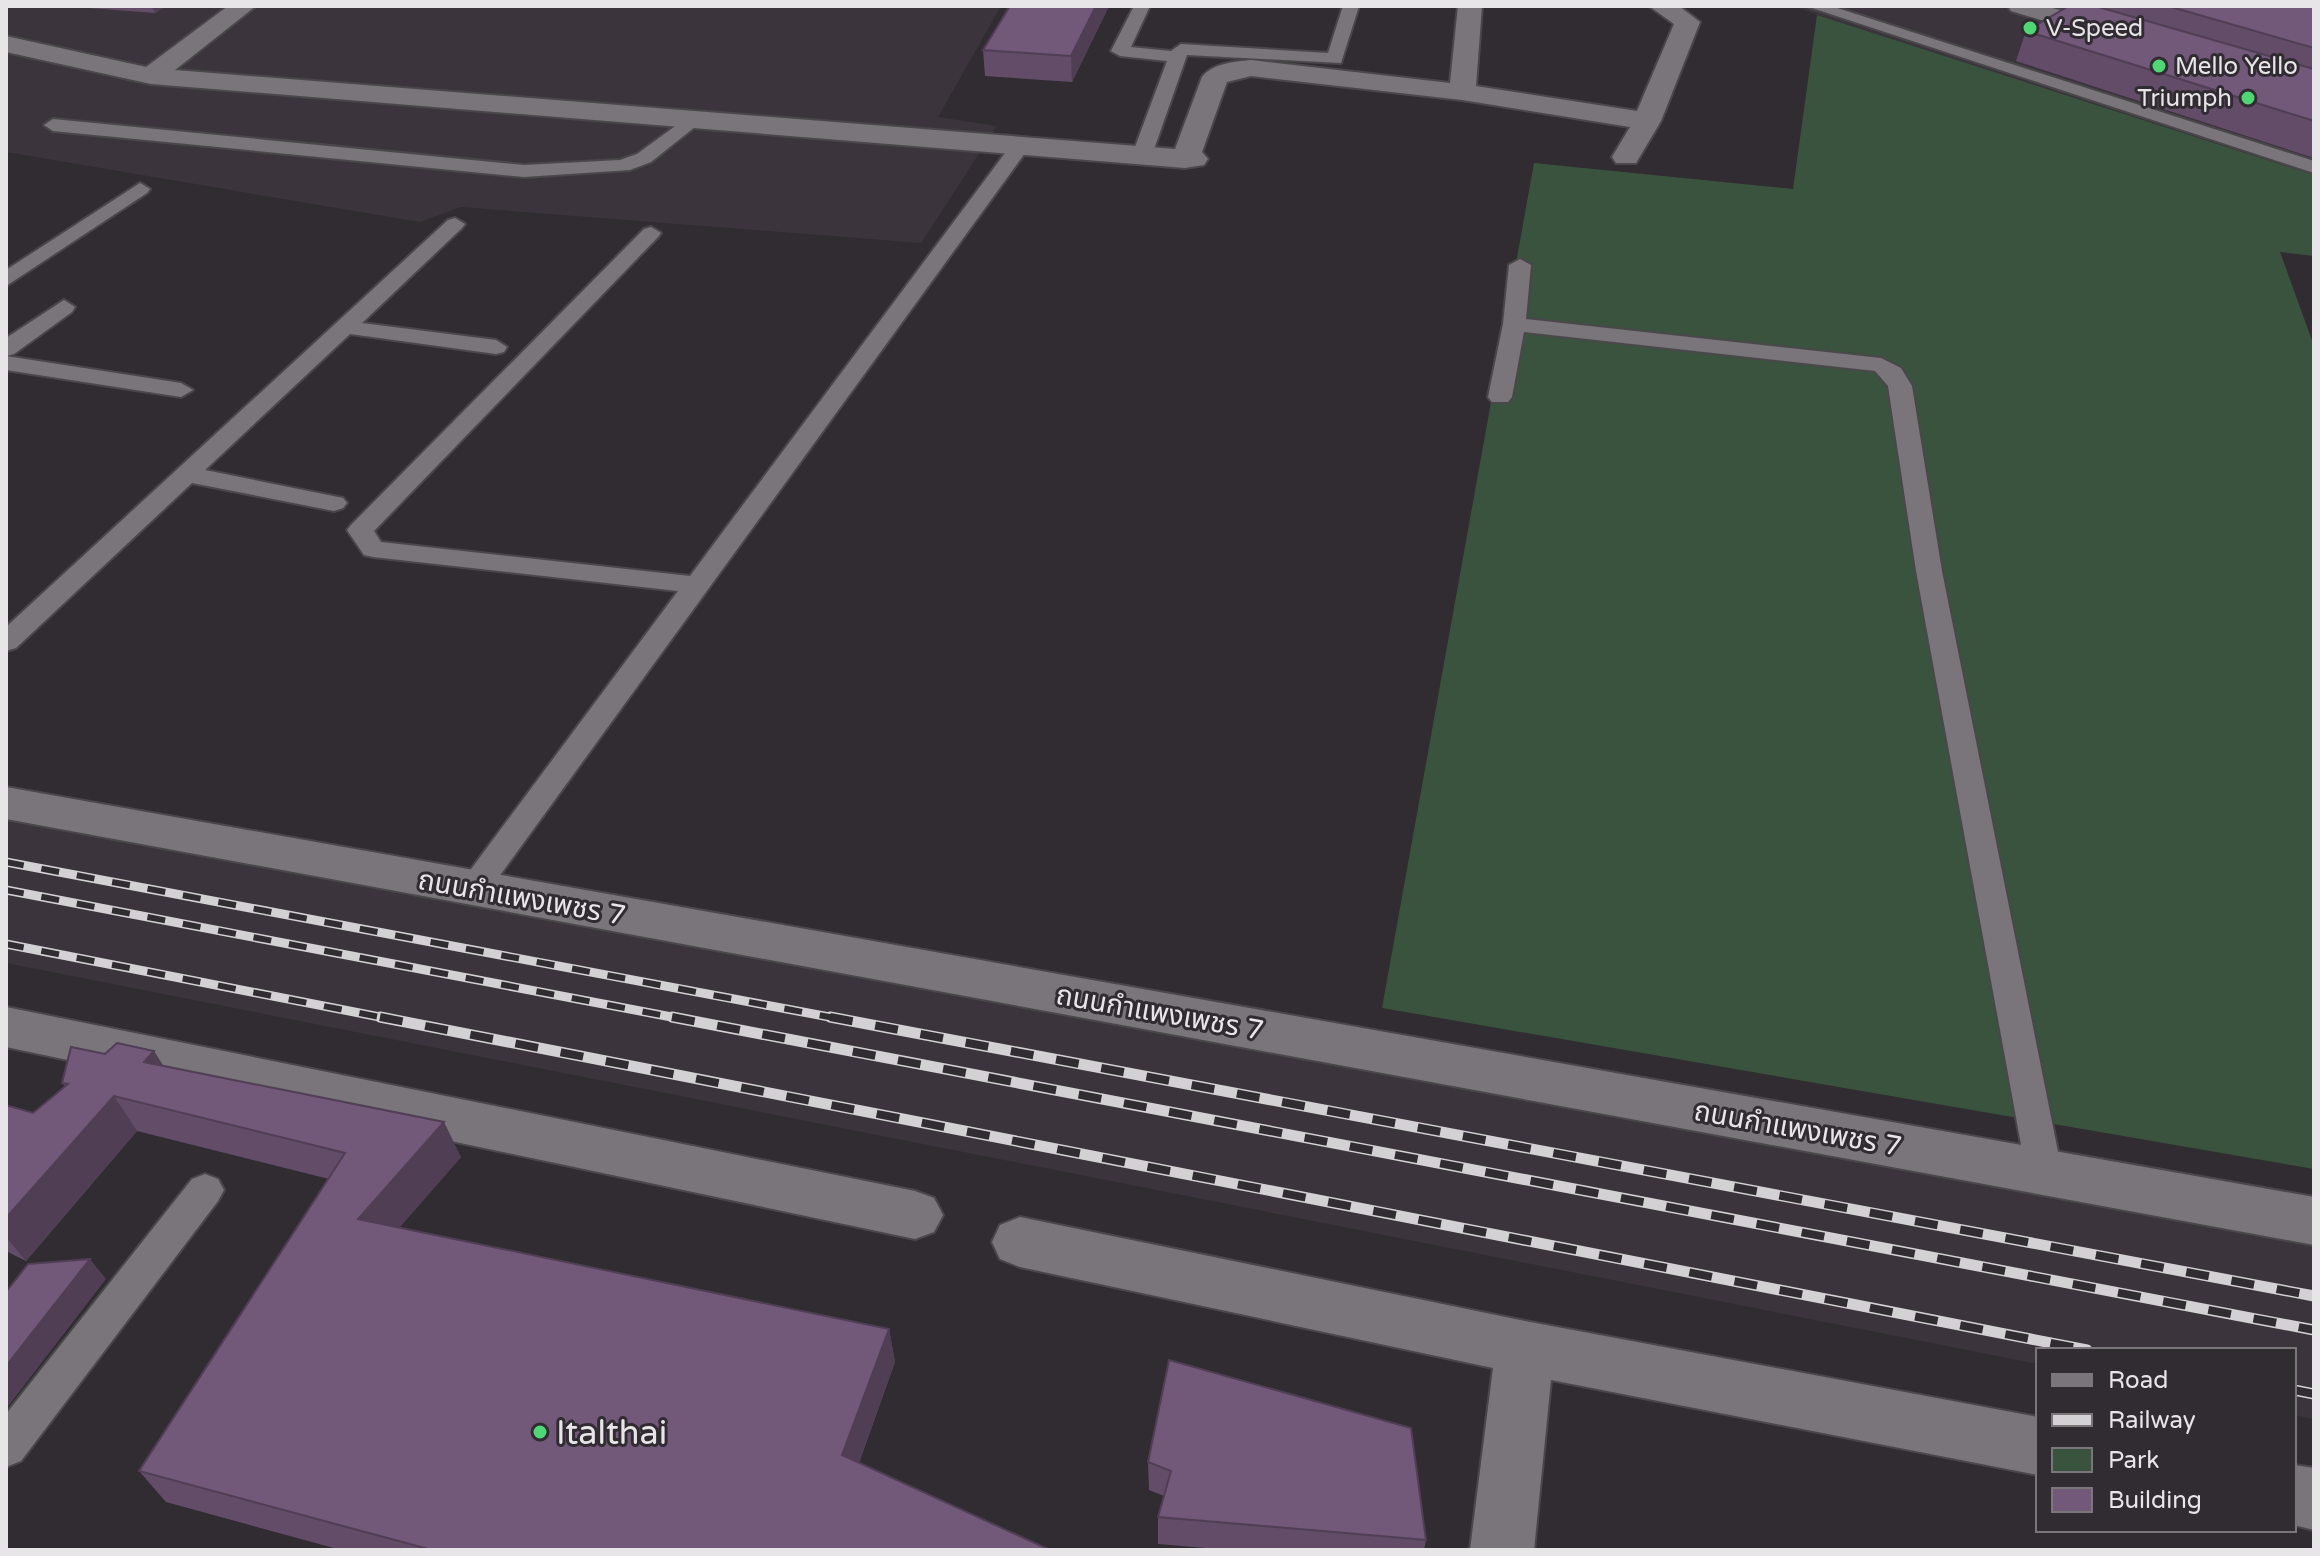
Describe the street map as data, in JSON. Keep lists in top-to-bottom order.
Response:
{
  "streets": {
    "street": ["ถนนกำแพงเพชร 7"]
  },
  "places": [
    "V-Speed",
    "Mello Yello",
    "Triumph",
    "Italthai"
  ],
  "legend": [
    "Road",
    "Railway",
    "Park",
    "Building"
  ]
}
